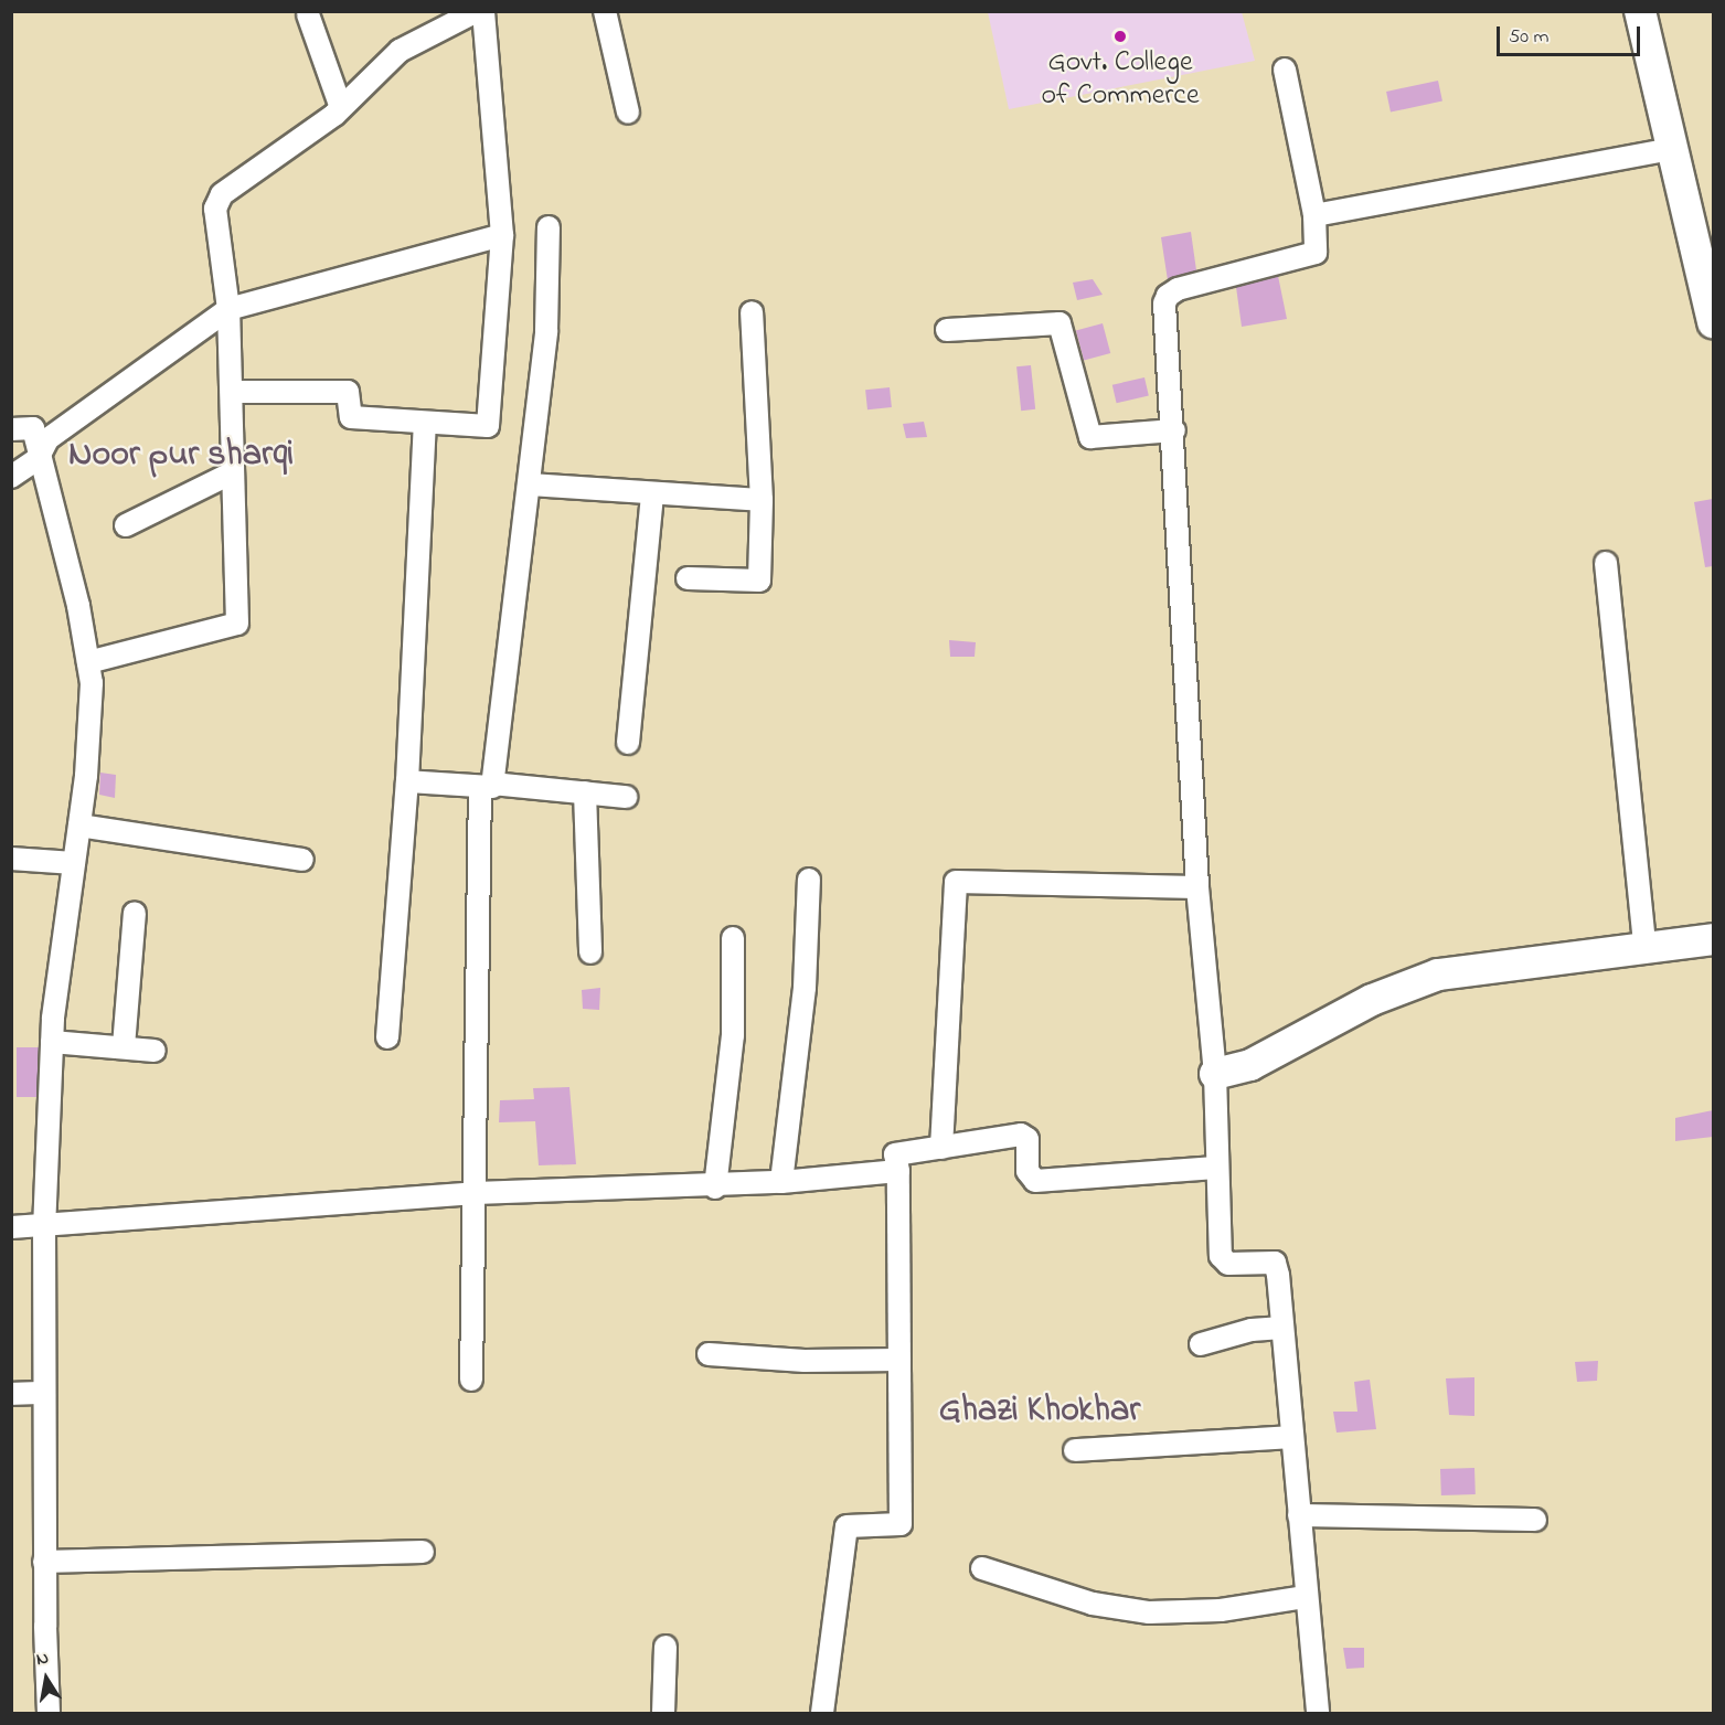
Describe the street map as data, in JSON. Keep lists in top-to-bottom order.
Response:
{
  "districts": ["Noor pur sharqi", "Ghazi Khokhar"],
  "places": ["Govt. College of Commerce"],
  "scale_bar": "50 m",
  "north": "top"
}
